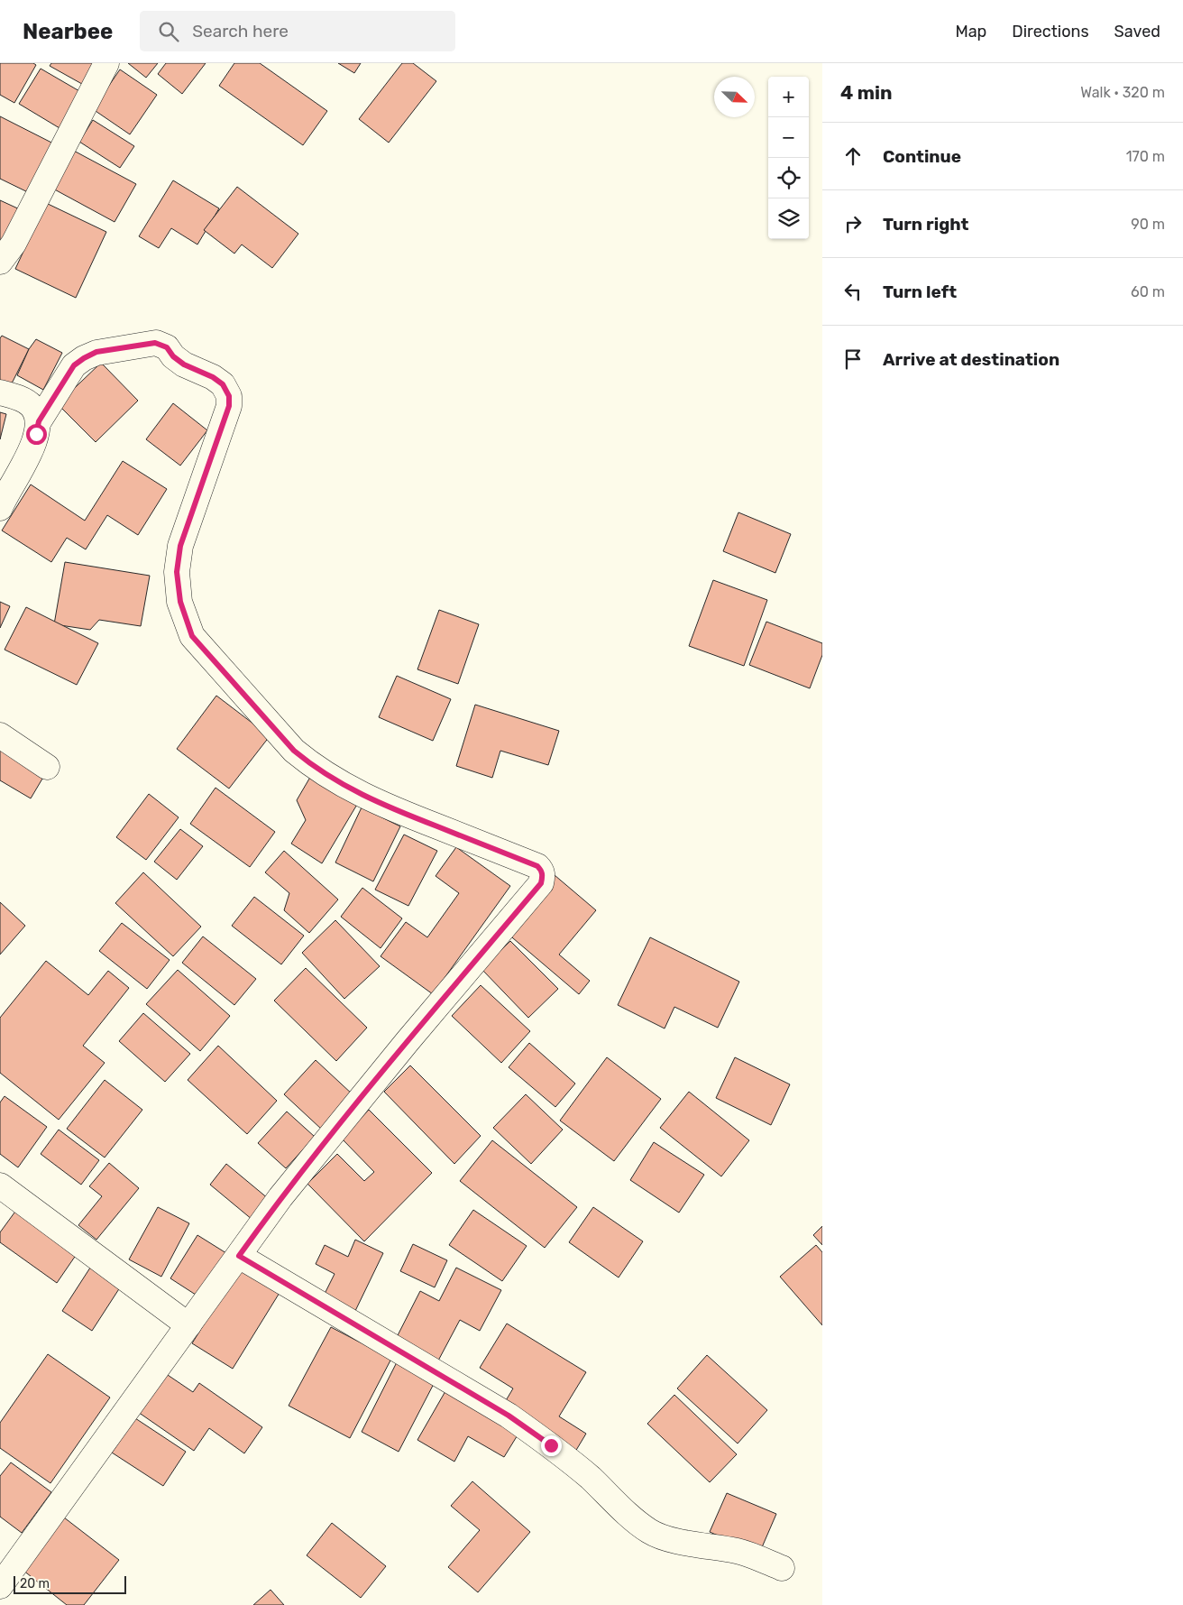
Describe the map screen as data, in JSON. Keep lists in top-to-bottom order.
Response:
{
  "scale_bar": "20 m",
  "north": "bottom right",
  "page": {
    "header": "Nearbee",
    "search": "Search here",
    "nav": ["Map", "Directions", "Saved"],
    "heading": ["4 min", "Walk · 320 m"],
    "map_buttons": ["+", "−"],
    "list": [
      ["Continue", "170 m"],
      ["Turn right", "90 m"],
      ["Turn left", "60 m"],
      "Arrive at destination"
    ],
    "scale": "20 m"
  }
}
